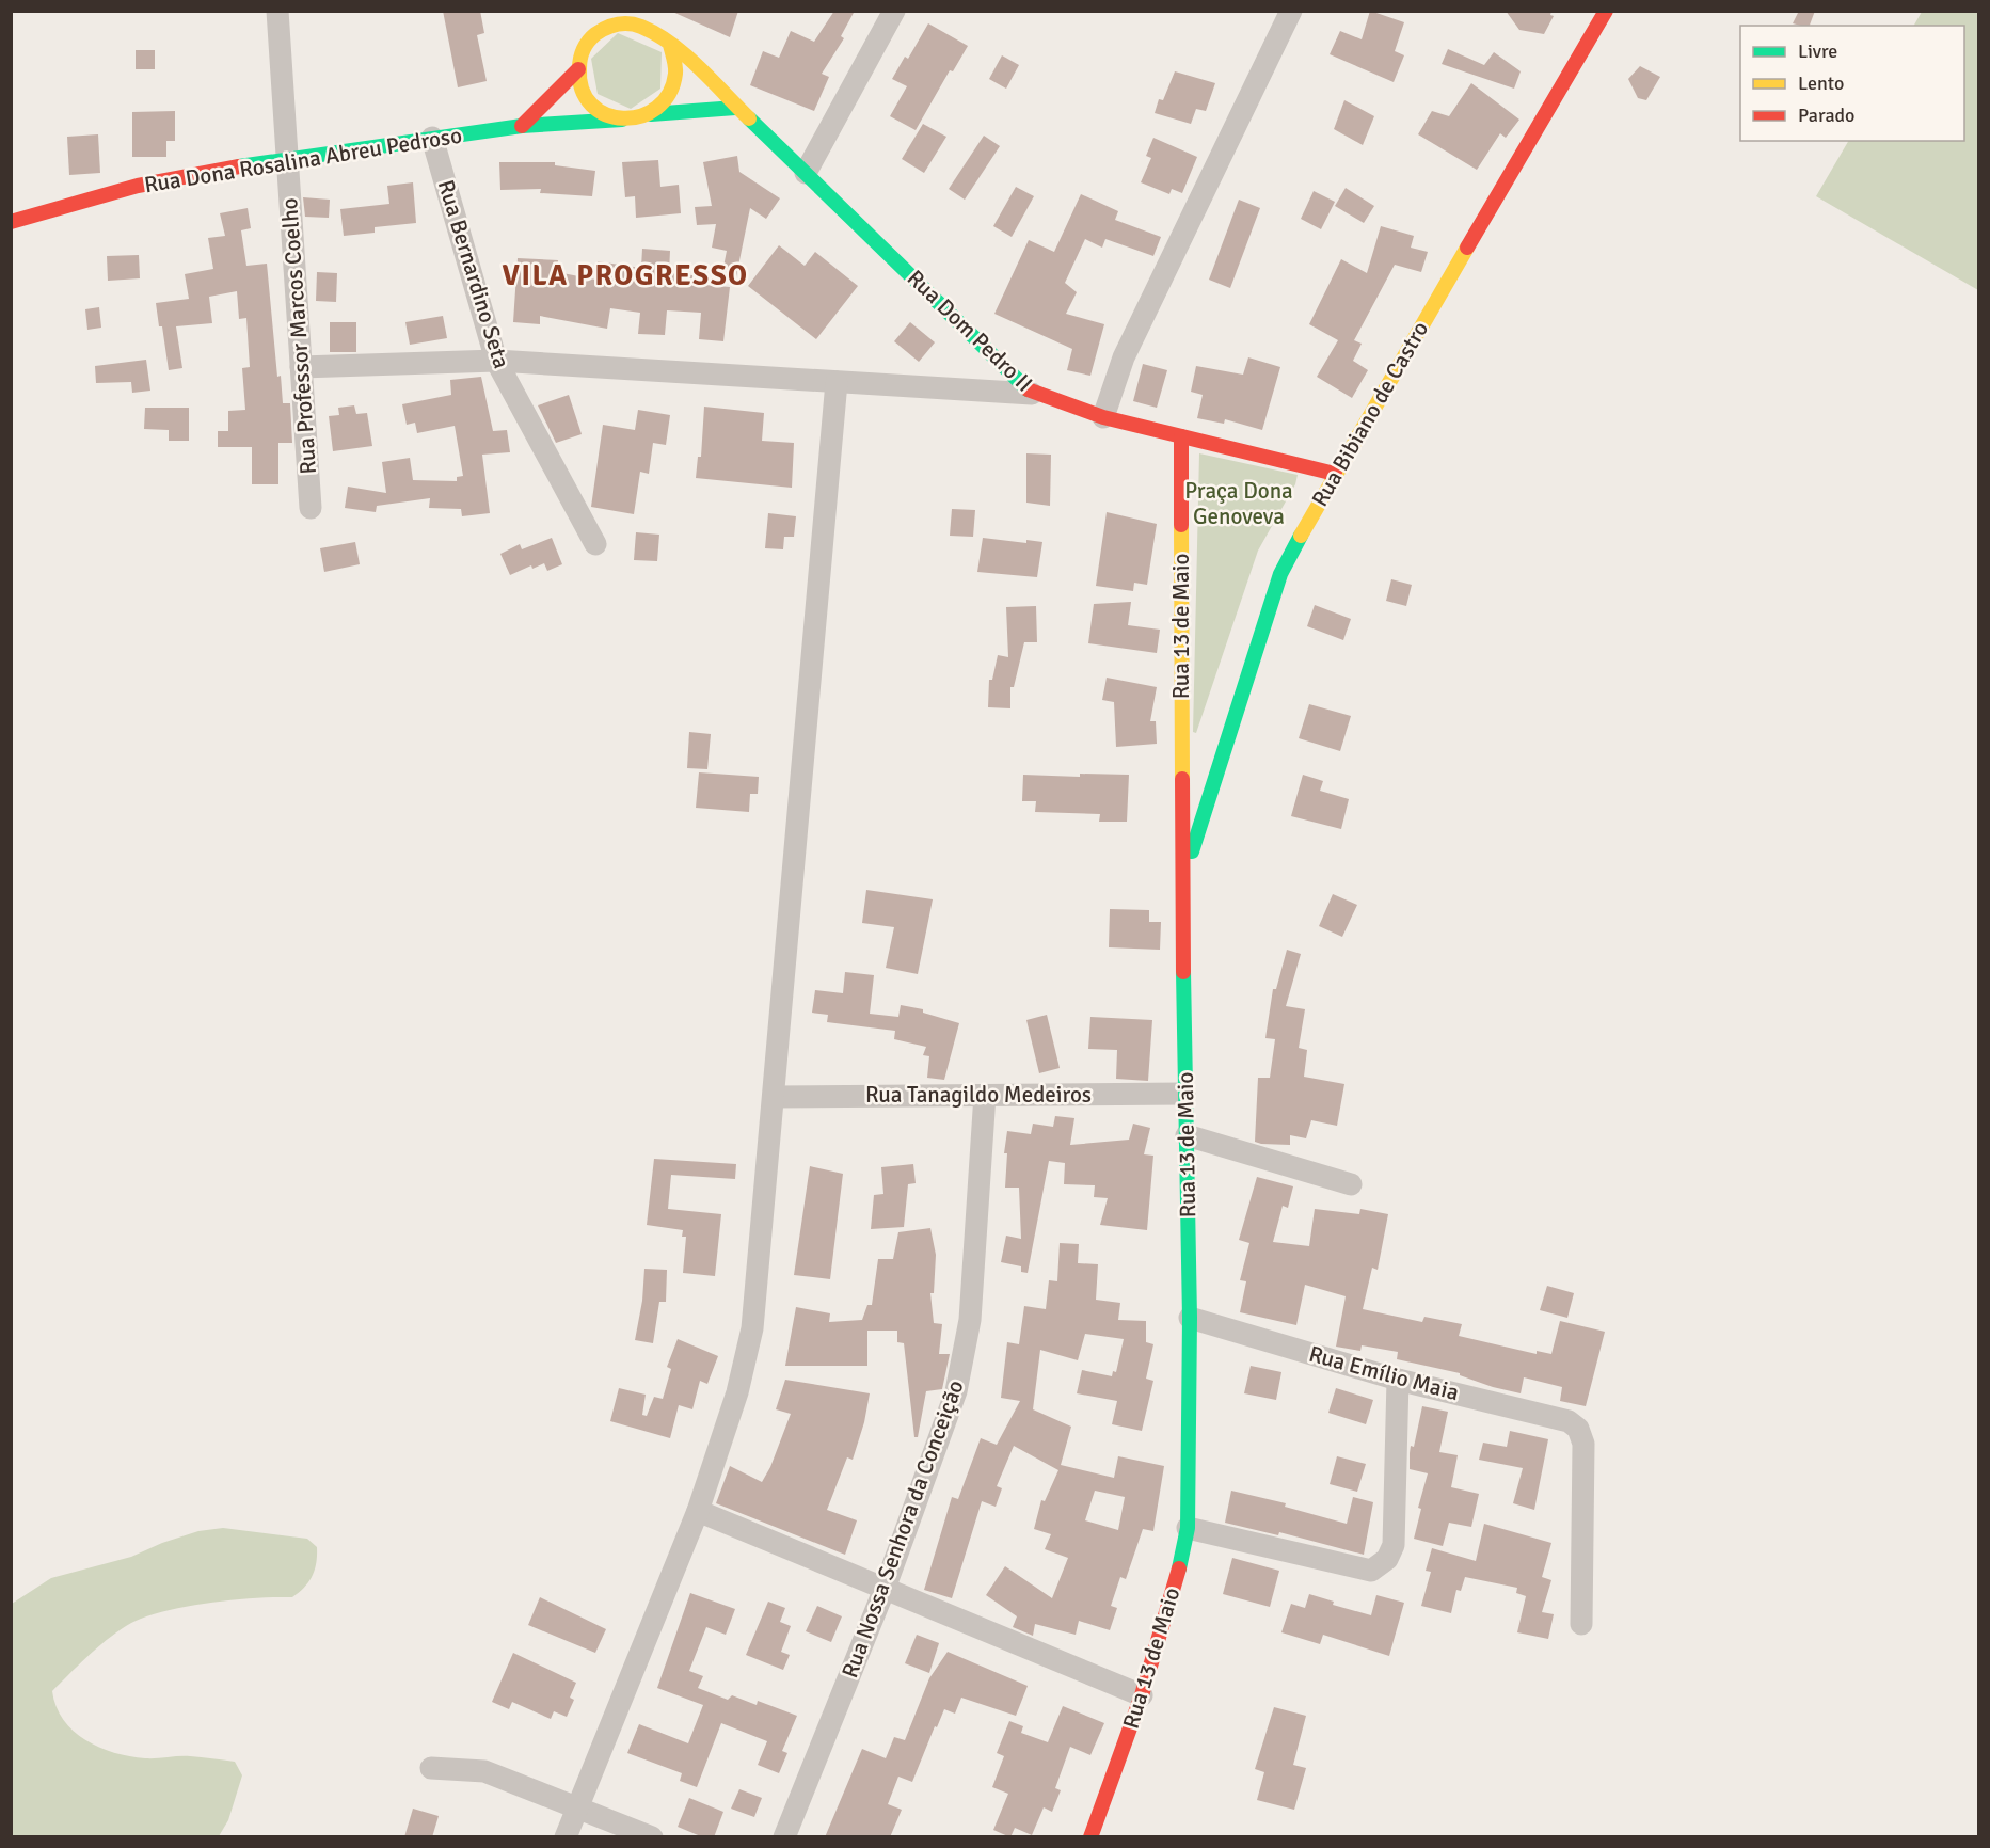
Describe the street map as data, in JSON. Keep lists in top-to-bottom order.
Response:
{
  "streets": {
    "main road": [
      "Rua Dona Rosalina Abreu Pedroso",
      "Rua Dom Pedro II",
      "Rua Bibiano de Castro",
      "Rua 13 de Maio"
    ],
    "street": [
      "Rua Bernardino Seta",
      "Rua Professor Marcos Coelho",
      "Rua Tanagildo Medeiros",
      "Rua Emílio Maia",
      "Rua Nossa Senhora da Conceição"
    ]
  },
  "crossings": [
    ["Rua Dona Rosalina Abreu Pedroso", "Rua Bernardino Seta"],
    ["Rua Dona Rosalina Abreu Pedroso", "Rua Dom Pedro II"],
    ["Rua Dona Rosalina Abreu Pedroso", "Rua Professor Marcos Coelho"],
    ["Rua Dom Pedro II", "Rua Bibiano de Castro"],
    ["Rua Dom Pedro II", "Rua 13 de Maio"],
    ["Rua Bibiano de Castro", "Rua 13 de Maio"],
    ["Rua 13 de Maio", "Rua Tanagildo Medeiros"],
    ["Rua 13 de Maio", "Rua Emílio Maia"],
    ["Rua Tanagildo Medeiros", "Rua Nossa Senhora da Conceição"]
  ],
  "districts": ["VILA PROGRESSO"],
  "parks": ["Praça Dona Genoveva"],
  "legend": ["Livre", "Lento", "Parado"]
}
